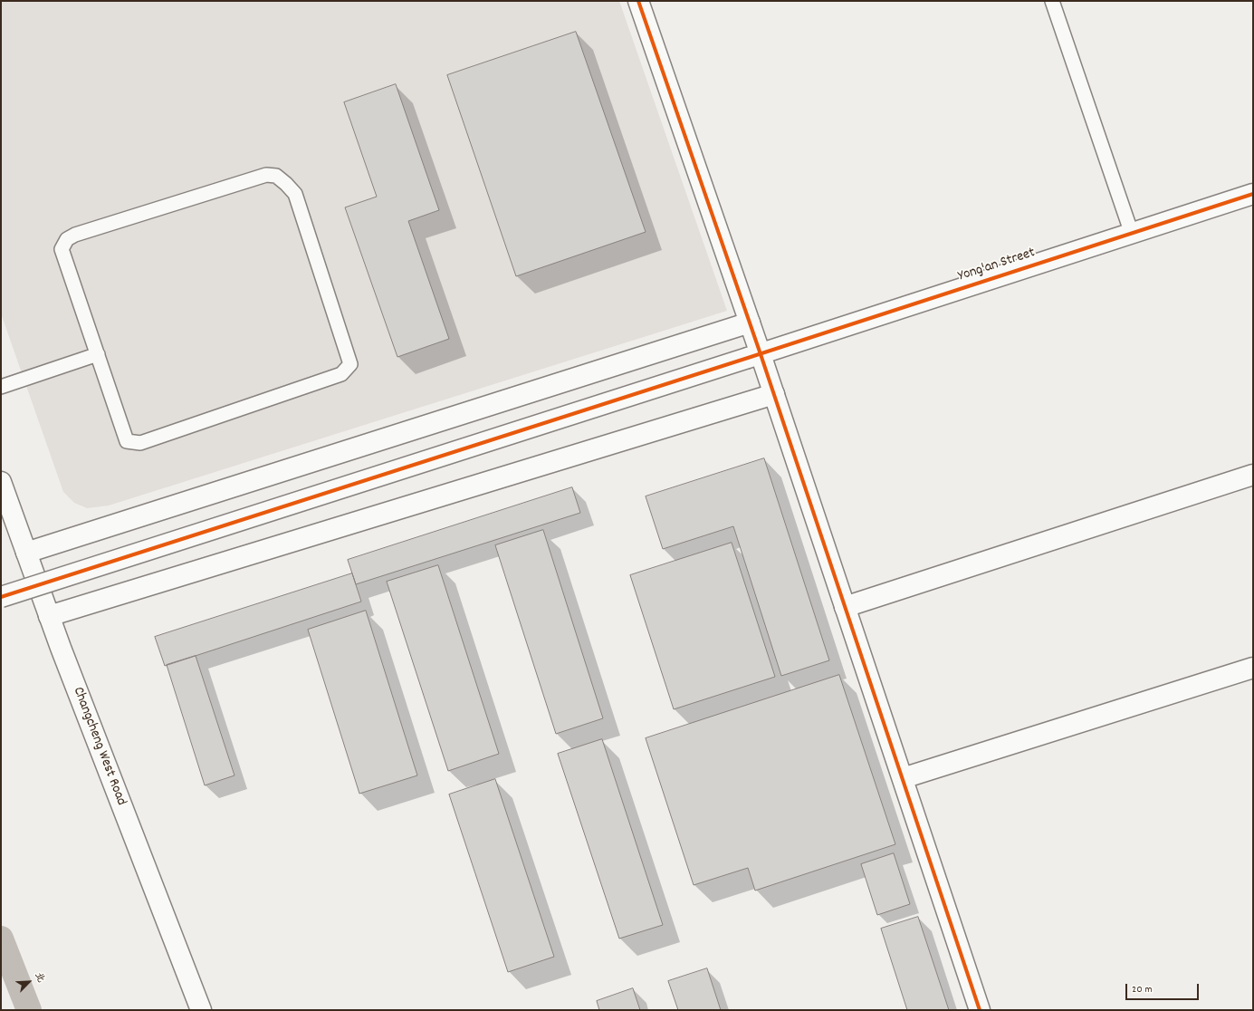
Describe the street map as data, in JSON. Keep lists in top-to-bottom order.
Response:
{
  "streets": {
    "street": ["Yong'an Street", "Changcheng West Road"]
  },
  "scale_bar": "20 m",
  "north": "top right"
}
